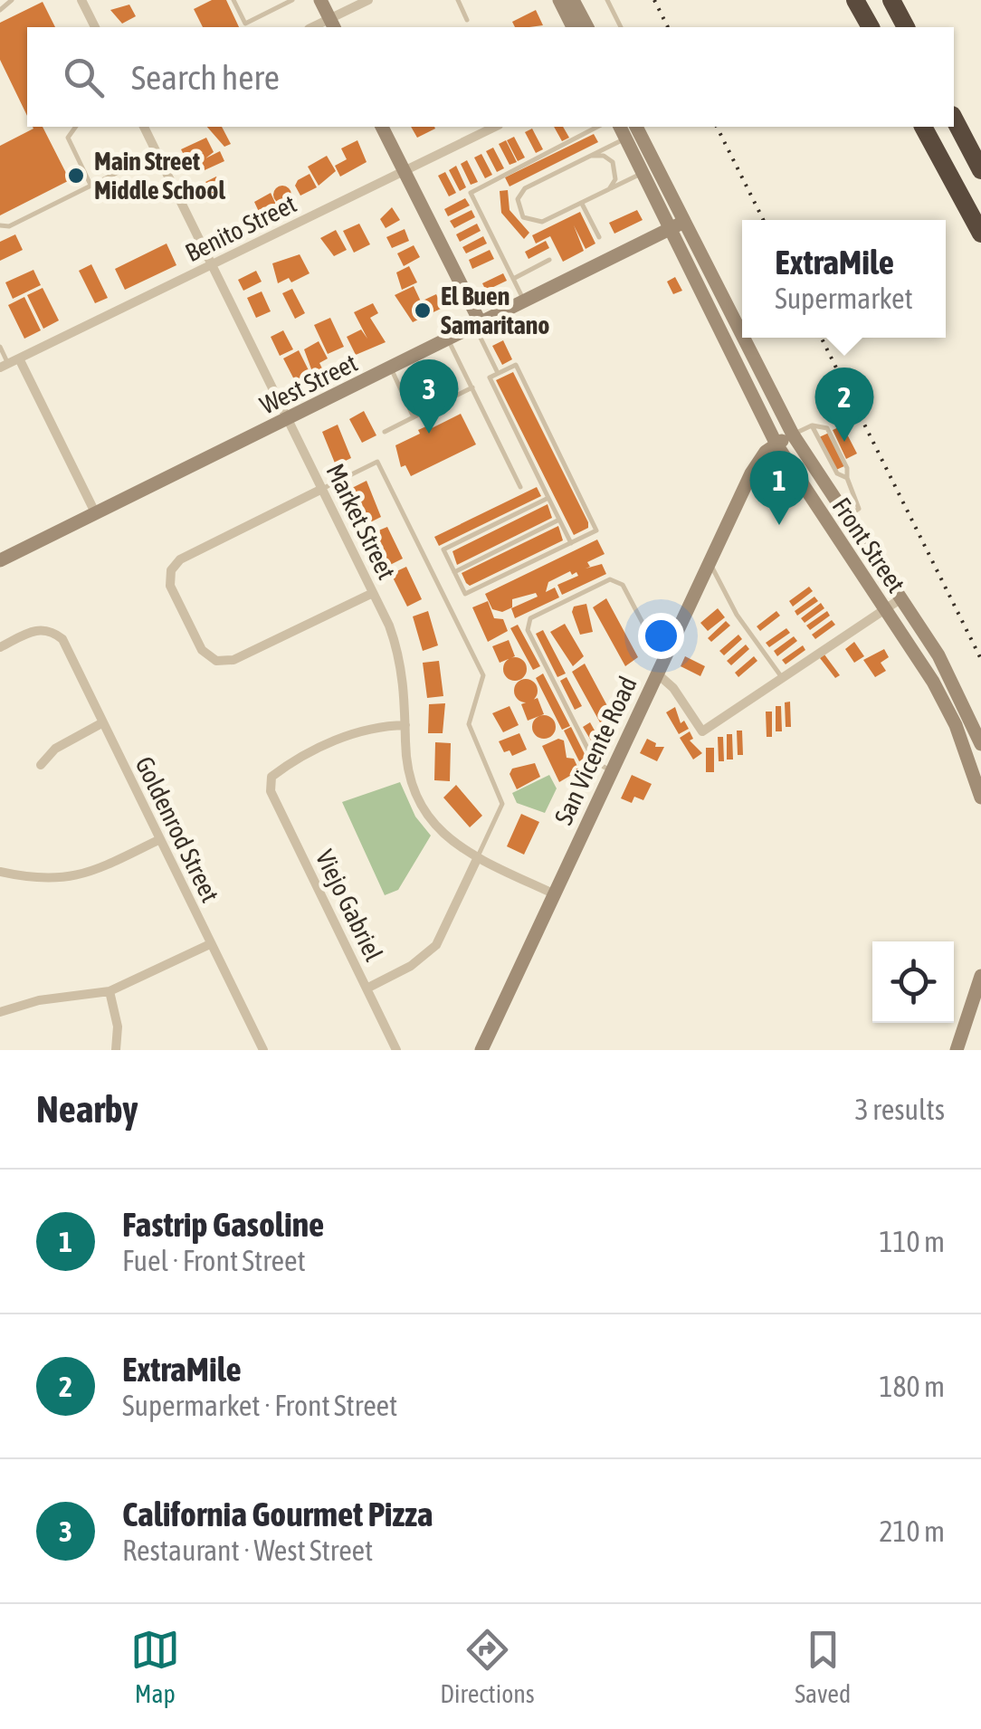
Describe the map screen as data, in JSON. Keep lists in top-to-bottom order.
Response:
{
  "streets": {
    "street": [
      "Benito Street",
      "West Street",
      "Market Street",
      "Front Street",
      "San Vicente Road",
      "Goldenrod Street",
      "Viejo Gabriel"
    ]
  },
  "crossings": [
    ["Benito Street", "Market Street"],
    ["West Street", "Market Street"],
    ["West Street", "Front Street"],
    ["Market Street", "San Vicente Road"],
    ["Market Street", "Viejo Gabriel"],
    ["Front Street", "San Vicente Road"]
  ],
  "places": ["Main Street Middle School", "El Buen Samaritano"],
  "page": {
    "search": "Search here",
    "popup": ["ExtraMile", "Supermarket"],
    "pins": ["3", "2", "1"],
    "heading": ["Nearby", "3 results"],
    "list": [
      {
        "mark": "1",
        "name": "Fastrip Gasoline",
        "note": "Fuel · Front Street",
        "value": "110 m"
      },
      {
        "mark": "2",
        "name": "ExtraMile",
        "note": "Supermarket · Front Street",
        "value": "180 m"
      },
      {
        "mark": "3",
        "name": "California Gourmet Pizza",
        "note": "Restaurant · West Street",
        "value": "210 m"
      }
    ],
    "nav": ["Map", "Directions", "Saved"]
  }
}
